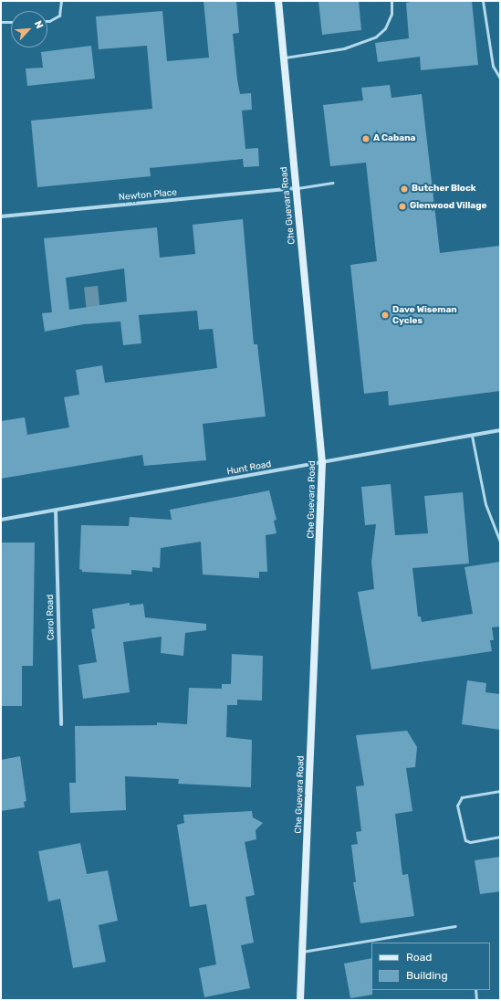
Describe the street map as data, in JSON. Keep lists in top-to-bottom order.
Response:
{
  "streets": {
    "main road": ["Che Guevara Road"],
    "street": ["Newton Place", "Hunt Road", "Carol Road"]
  },
  "crossings": [
    ["Newton Place", "Che Guevara Road"],
    ["Che Guevara Road", "Hunt Road"],
    ["Hunt Road", "Carol Road"]
  ],
  "places": [
    "A Cabana",
    "Butcher Block",
    "Glenwood Village",
    "Dave Wiseman Cycles"
  ],
  "legend": ["Road", "Building"],
  "north": "top right"
}
